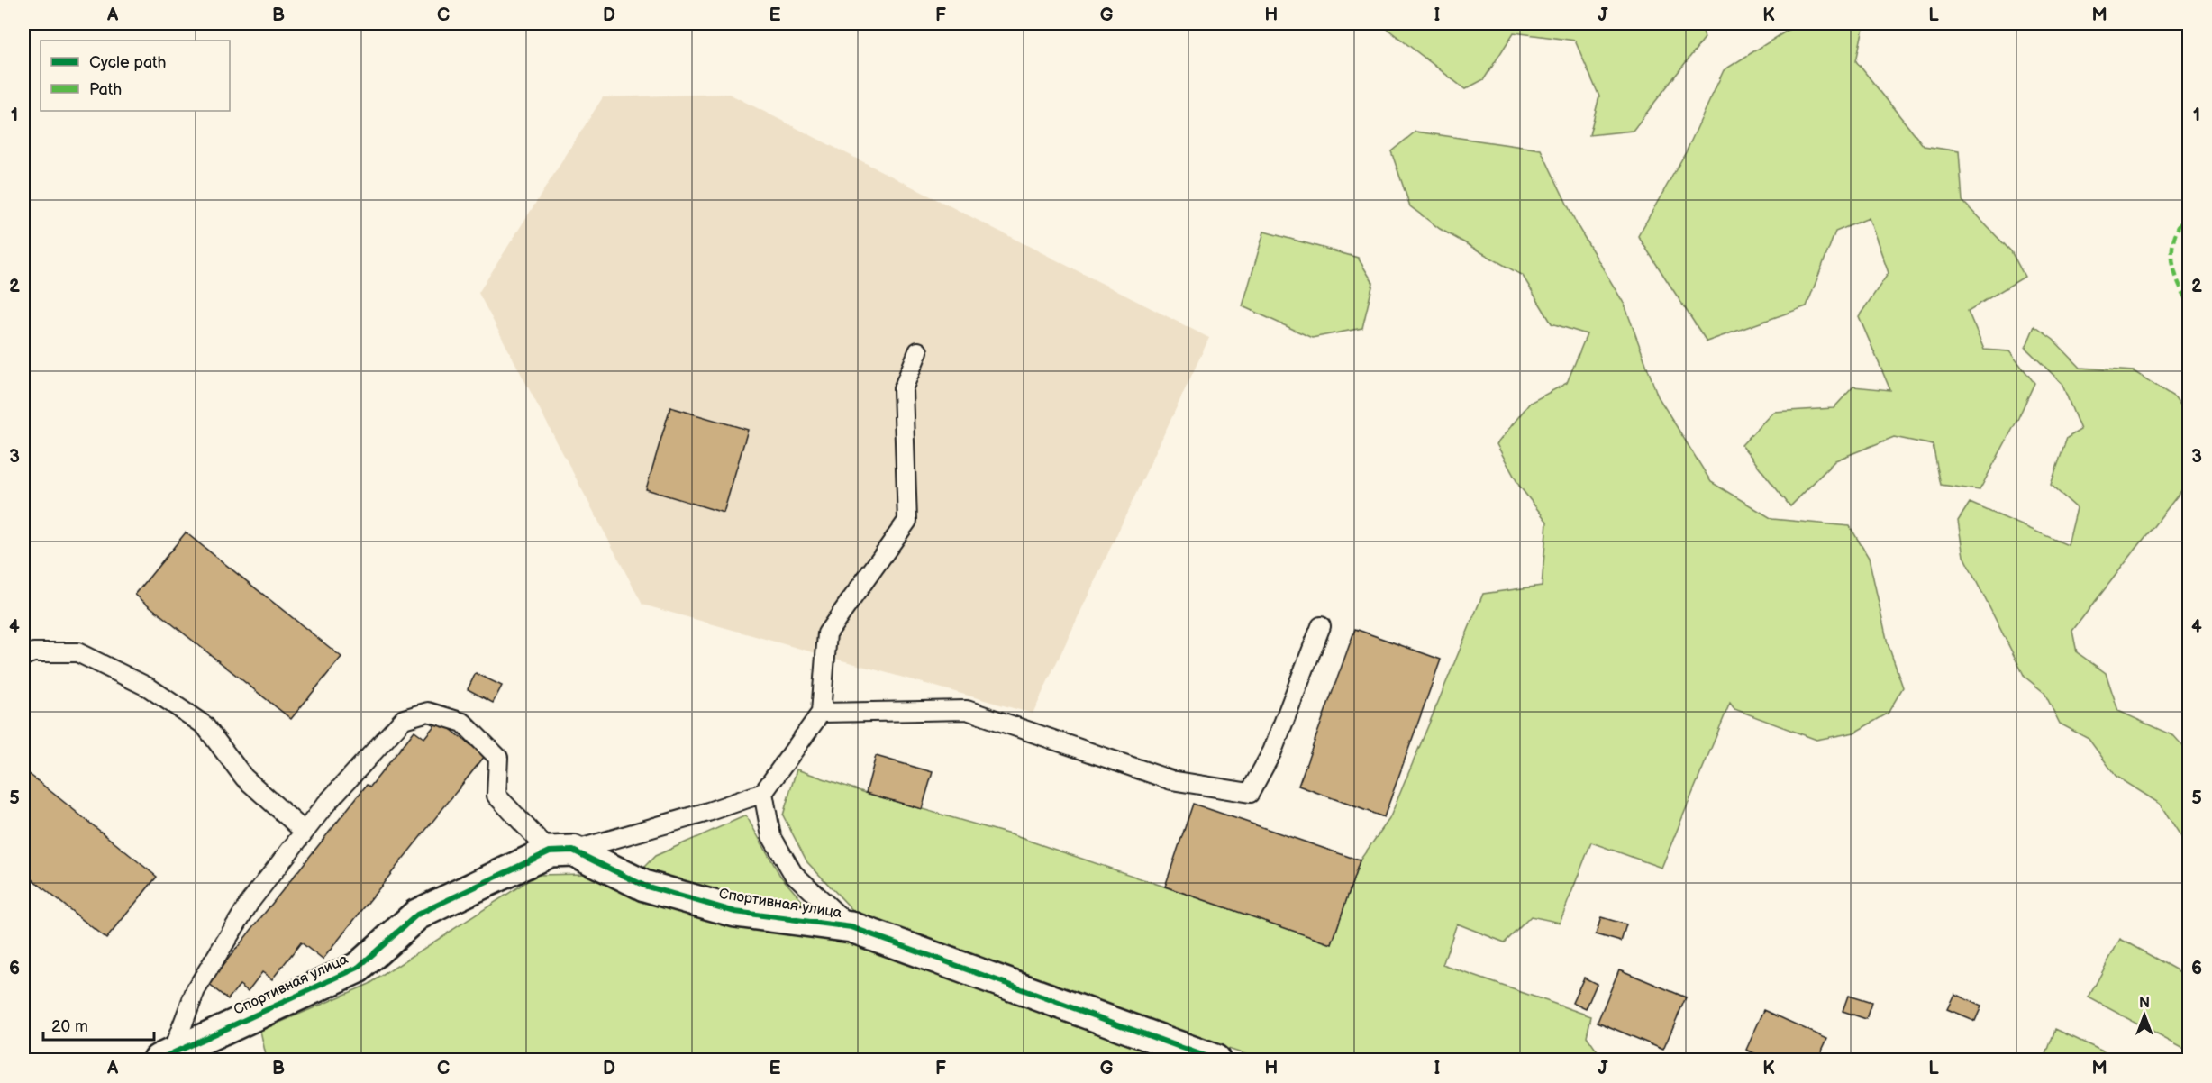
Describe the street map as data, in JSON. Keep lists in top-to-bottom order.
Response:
{
  "streets": {
    "street": ["Спортивная улица"]
  },
  "legend": ["Cycle path", "Path"],
  "scale_bar": "20 m",
  "north": "top",
  "grid": {
    "columns": [
      "A",
      "B",
      "C",
      "D",
      "E",
      "F",
      "G",
      "H",
      "I",
      "J",
      "K",
      "L",
      "M"
    ],
    "rows": [
      "1",
      "2",
      "3",
      "4",
      "5",
      "6"
    ]
  }
}
